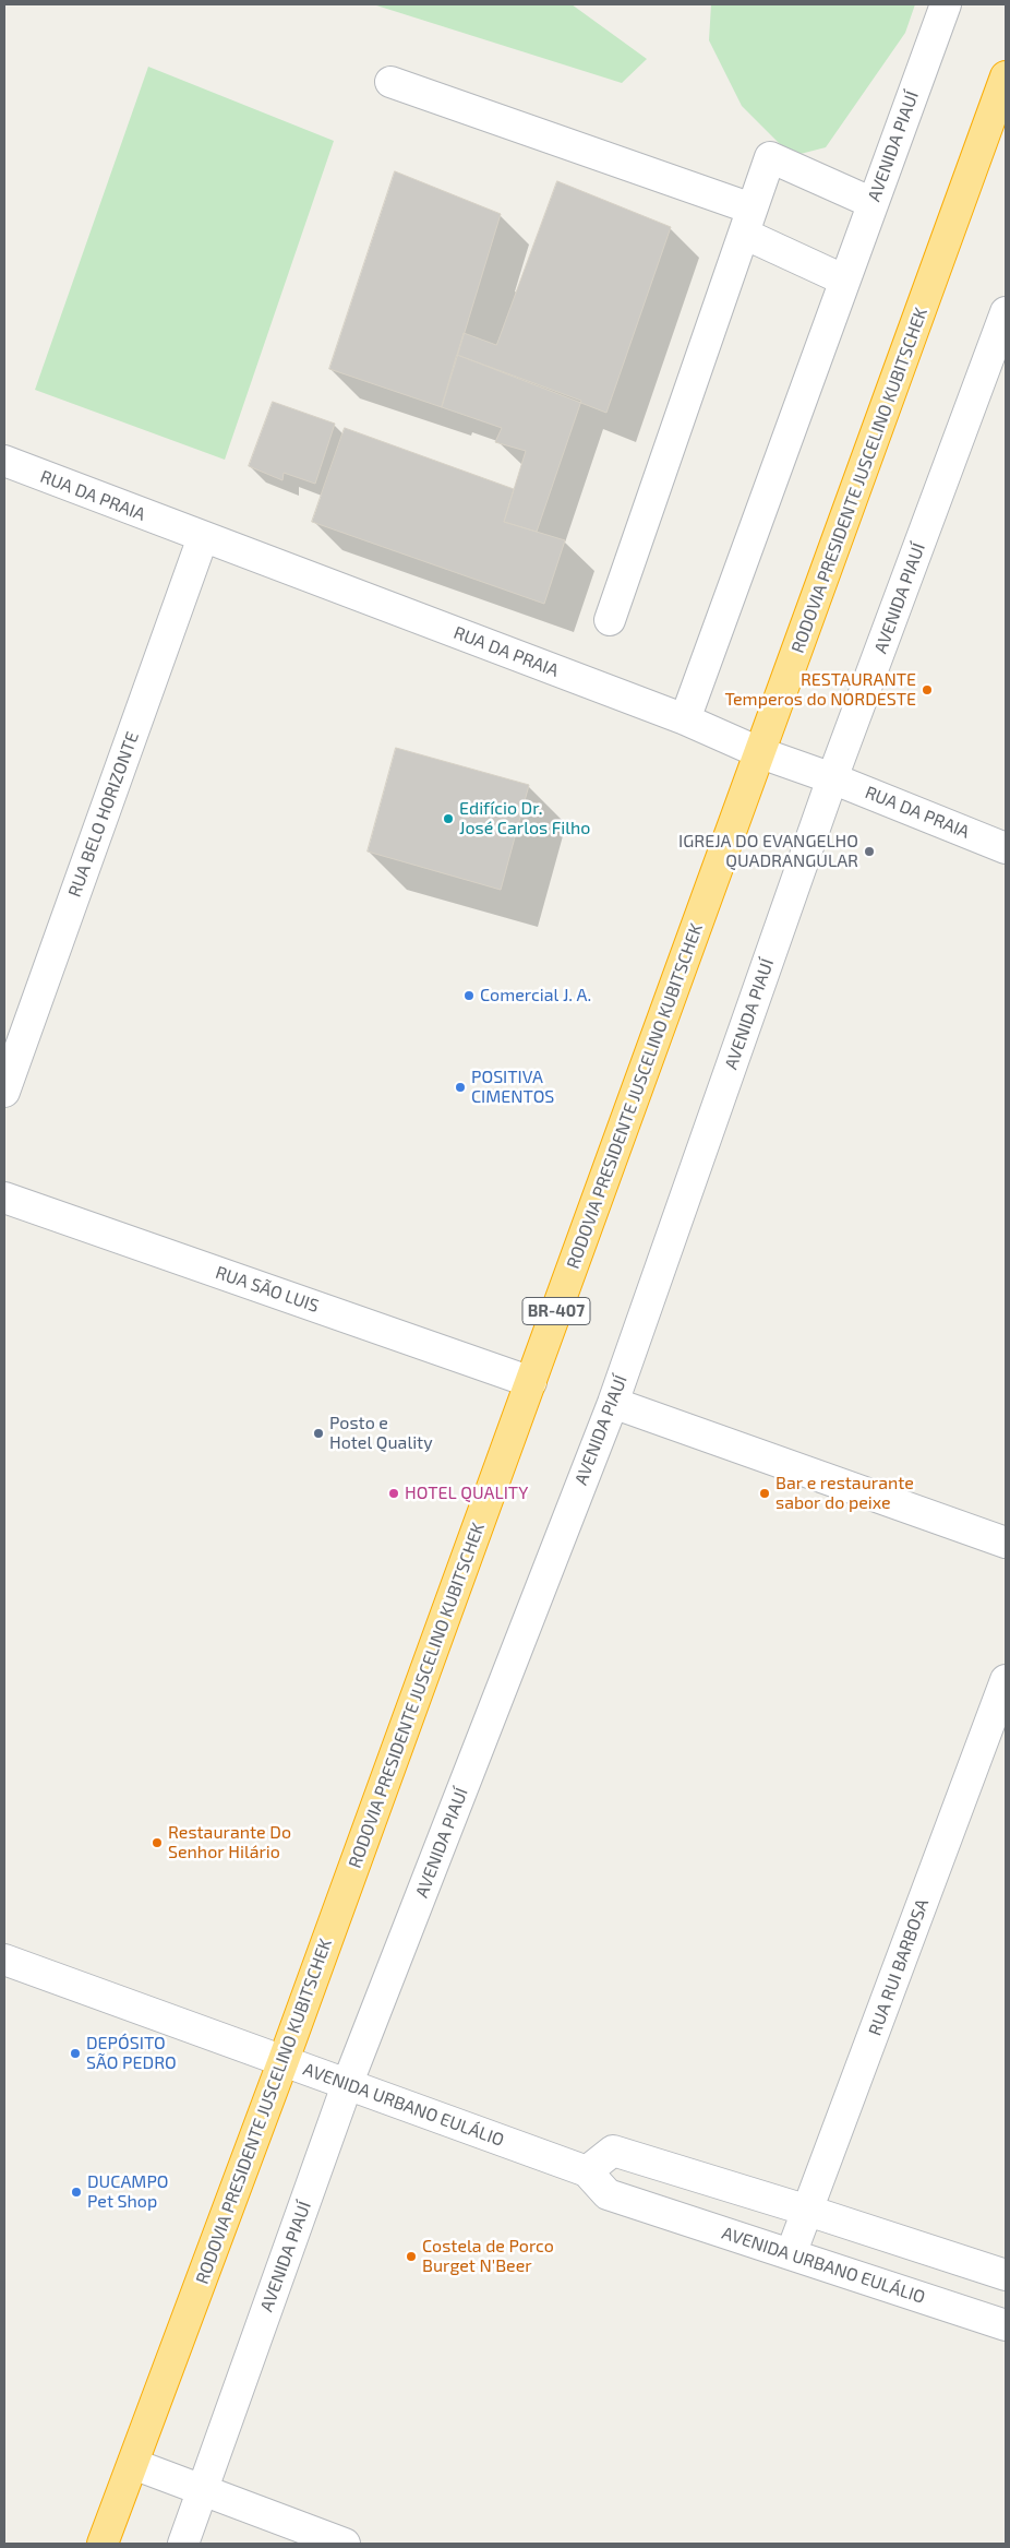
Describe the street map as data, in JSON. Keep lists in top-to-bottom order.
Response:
{
  "streets": {
    "highway": ["RODOVIA PRESIDENTE JUSCELINO KUBITSCHEK", "BR-407"],
    "street": [
      "AVENIDA PIAUÍ",
      "RUA DA PRAIA",
      "RUA BELO HORIZONTE",
      "RUA SÃO LUIS",
      "RUA RUI BARBOSA",
      "AVENIDA URBANO EULÁLIO"
    ]
  },
  "crossings": [
    ["AVENIDA PIAUÍ", "RUA DA PRAIA"],
    ["AVENIDA PIAUÍ", "AVENIDA URBANO EULÁLIO"],
    ["RODOVIA PRESIDENTE JUSCELINO KUBITSCHEK", "RUA DA PRAIA"],
    ["RODOVIA PRESIDENTE JUSCELINO KUBITSCHEK", "RUA SÃO LUIS"],
    ["RODOVIA PRESIDENTE JUSCELINO KUBITSCHEK", "AVENIDA URBANO EULÁLIO"],
    ["RUA DA PRAIA", "RUA BELO HORIZONTE"],
    ["RUA RUI BARBOSA", "AVENIDA URBANO EULÁLIO"]
  ],
  "places": [
    "RESTAURANTE Temperos do NORDESTE",
    "Edifício Dr. José Carlos Filho",
    "IGREJA DO EVANGELHO QUADRANGULAR",
    "Comercial J. A.",
    "POSITIVA CIMENTOS",
    "Posto e Hotel Quality",
    "HOTEL QUALITY",
    "Bar e restaurante sabor do peixe",
    "Restaurante Do Senhor Hilário",
    "DEPÓSITO SÃO PEDRO",
    "DUCAMPO Pet Shop",
    "Costela de Porco Burget N'Beer"
  ]
}
